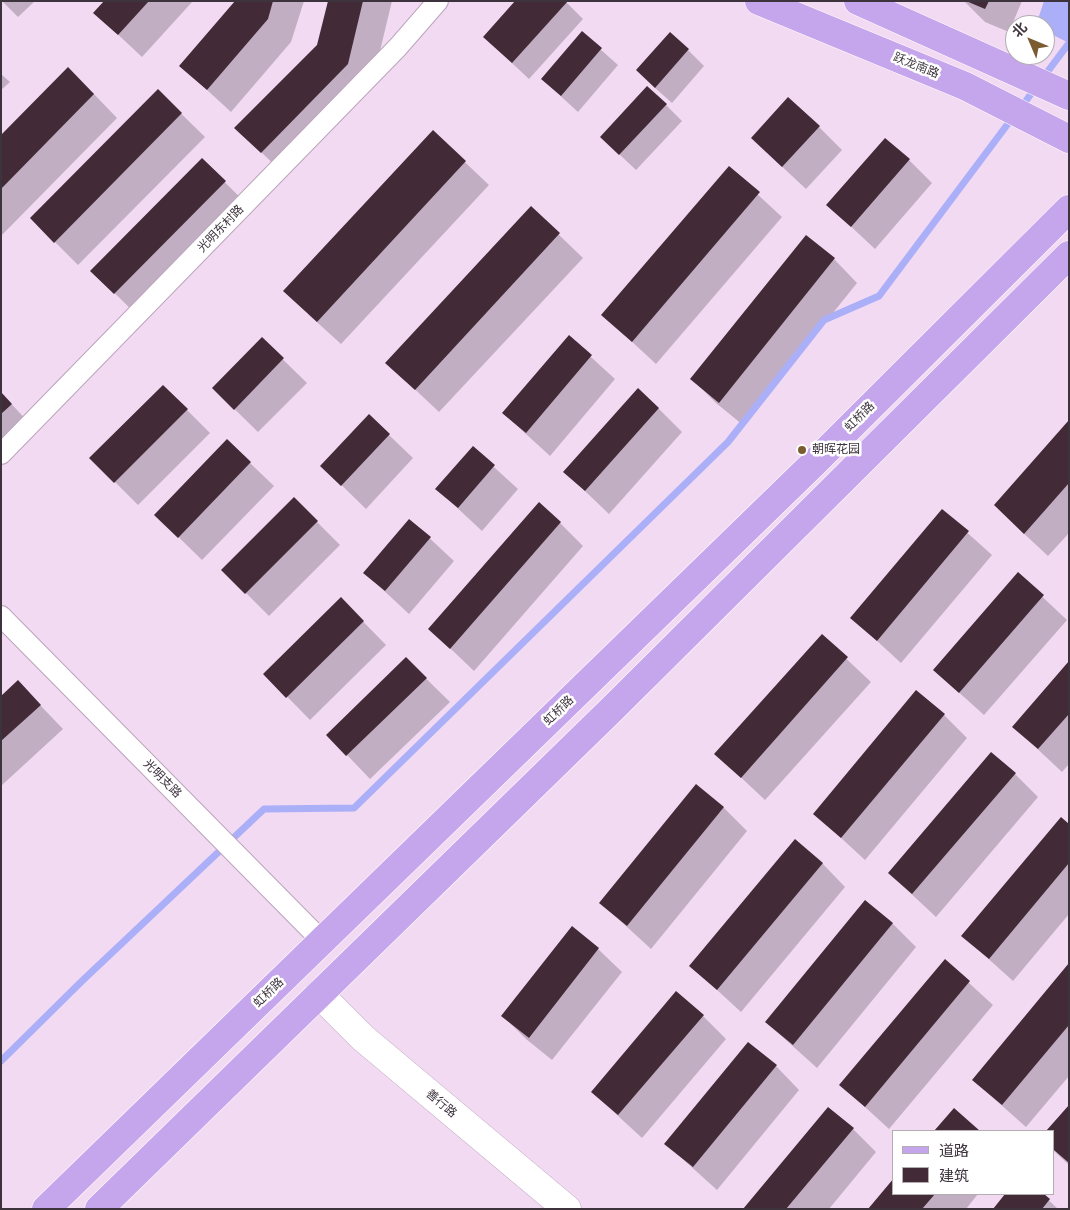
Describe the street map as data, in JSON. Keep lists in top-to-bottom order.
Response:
{
  "streets": {
    "main road": ["跃龙南路", "虹桥路"],
    "street": ["光明东村路", "光明支路", "善行路"]
  },
  "crossings": [
    ["虹桥路", "光明支路"]
  ],
  "places": ["朝晖花园"],
  "legend": ["道路", "建筑"],
  "north": "top left"
}
